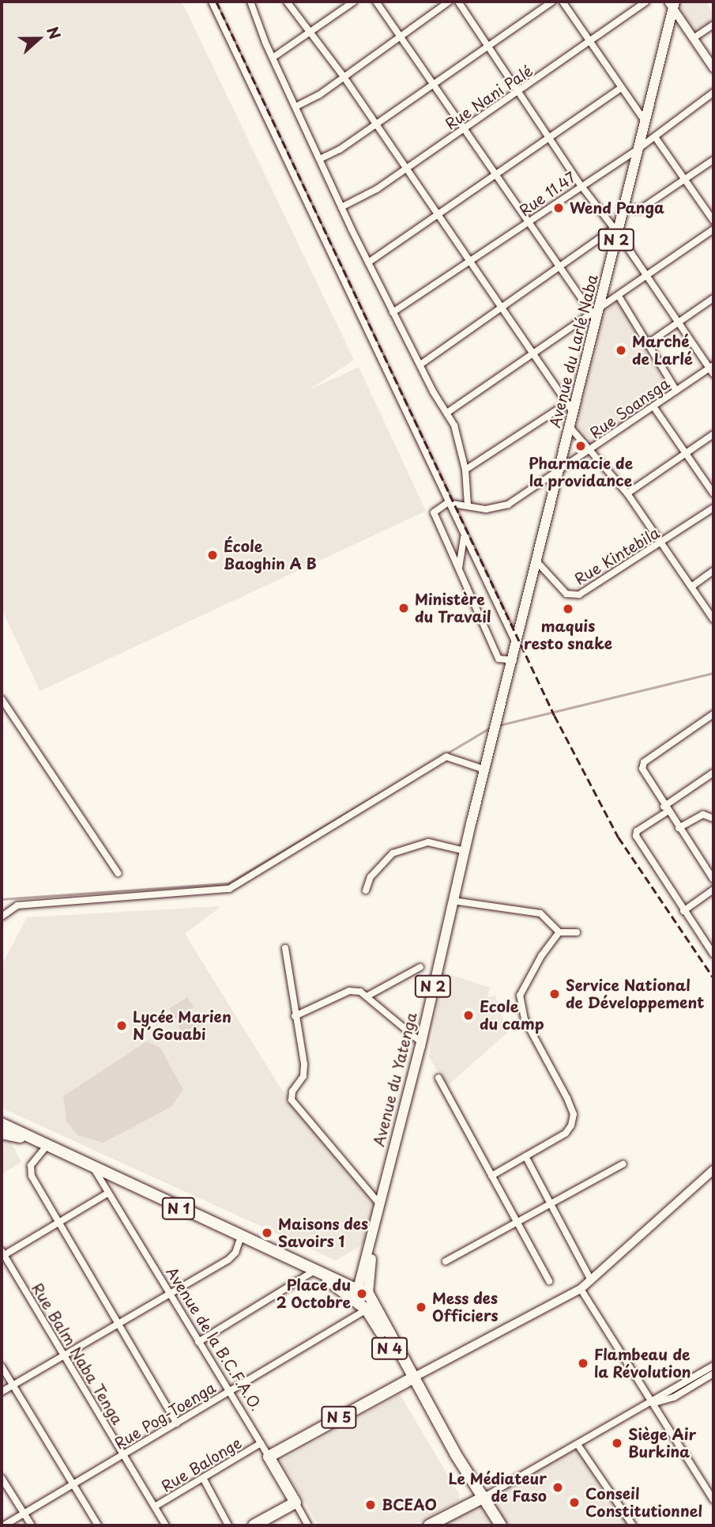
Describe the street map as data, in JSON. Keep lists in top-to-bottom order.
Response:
{
  "streets": {
    "highway": [
      "N 1",
      "Avenue de la B.C.F.A.O.",
      "N 4",
      "N 5"
    ],
    "main road": ["N 2", "Avenue du Larlé Naba", "Avenue du Yatenga"],
    "street": [
      "Rue Nani Palé",
      "Rue 11.47",
      "Rue Soansga",
      "Rue Kintebila",
      "Rue Balm Naba Tenga",
      "Rue Pog-Toenga",
      "Rue Balonge"
    ]
  },
  "crossings": [
    ["Rue 11.47", "Avenue du Larlé Naba"],
    ["Avenue du Larlé Naba", "Rue Soansga"],
    ["Avenue du Larlé Naba", "Rue Kintebila"],
    ["Avenue du Larlé Naba", "Avenue du Yatenga"],
    ["Avenue du Yatenga", "N 1"],
    ["Avenue du Yatenga", "N 4"],
    ["Avenue du Yatenga", "Rue Pog-Toenga"],
    ["N 1", "Avenue de la B.C.F.A.O."],
    ["N 1", "N 4"],
    ["N 1", "Rue Pog-Toenga"],
    ["Avenue de la B.C.F.A.O.", "Rue Pog-Toenga"],
    ["Avenue de la B.C.F.A.O.", "N 5"],
    ["Avenue de la B.C.F.A.O.", "Rue Balonge"],
    ["N 4", "Rue Pog-Toenga"],
    ["N 4", "N 5"],
    ["Rue Balm Naba Tenga", "Rue Pog-Toenga"],
    ["Rue Balm Naba Tenga", "Rue Balonge"]
  ],
  "places": [
    "Wend Panga",
    "Marché de Larlé",
    "Pharmacie de la providance",
    "École Baoghin A B",
    "Ministère du Travail",
    "maquis resto snake",
    "Service National de Développement",
    "Ecole du camp",
    "Lycée Marien N´Gouabi",
    "Maisons des Savoirs 1",
    "Place du 2 Octobre",
    "Mess des Officiers",
    "Flambeau de la Révolution",
    "Siège Air Burkina",
    "Le Médiateur de Faso",
    "Conseil Constitutionnel",
    "BCEAO"
  ],
  "north": "right"
}
